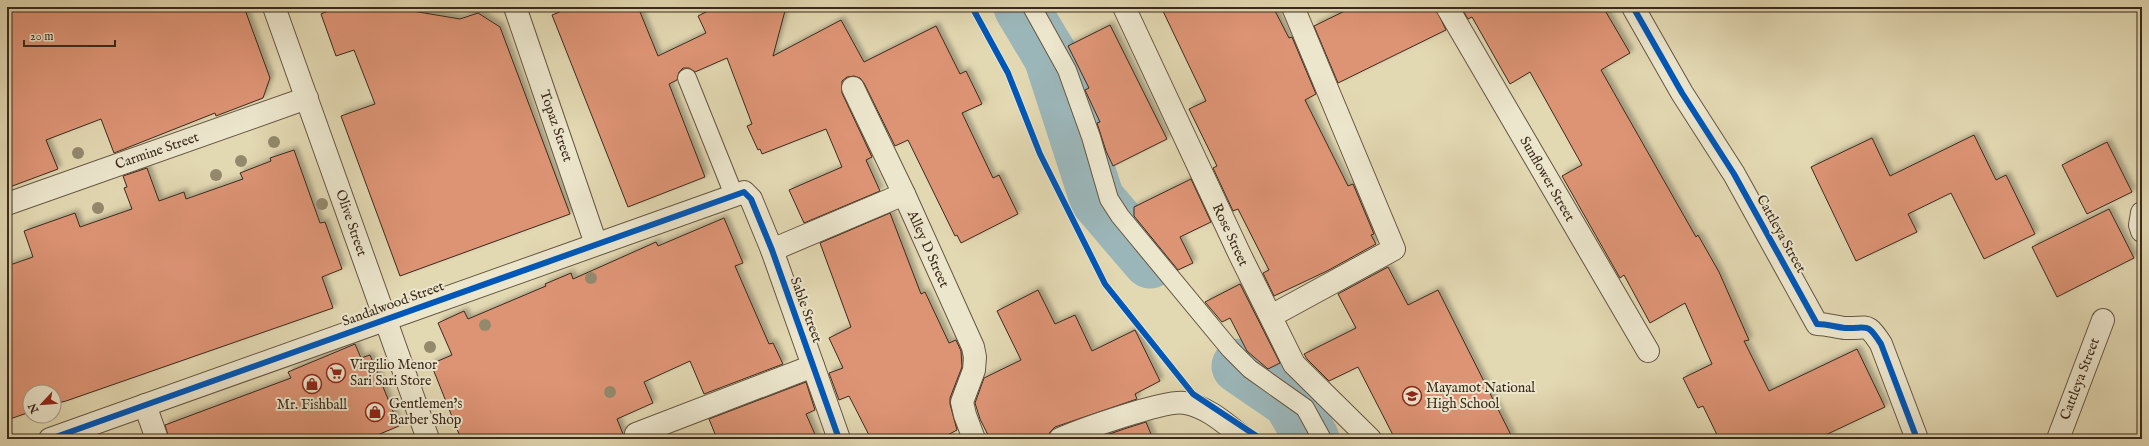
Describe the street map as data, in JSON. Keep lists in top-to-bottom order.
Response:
{
  "streets": {
    "street": [
      "Topaz Street",
      "Carmine Street",
      "Sunflower Street",
      "Olive Street",
      "Cattleya Street",
      "Rose Street",
      "Alley D Street",
      "Sandalwood Street",
      "Sable Street"
    ]
  },
  "crossings": [
    ["Topaz Street", "Sandalwood Street"],
    ["Carmine Street", "Olive Street"],
    ["Olive Street", "Sandalwood Street"],
    ["Alley D Street", "Sable Street"],
    ["Sandalwood Street", "Sable Street"]
  ],
  "places": {
    "supermarket": ["Virgilio Menor Sari Sari Store"],
    "shop": ["Mr. Fishball", "Gentlemen's Barber Shop"],
    "school or university": ["Mayamot National High School"]
  },
  "scale_bar": "20 m",
  "north": "bottom left"
}
